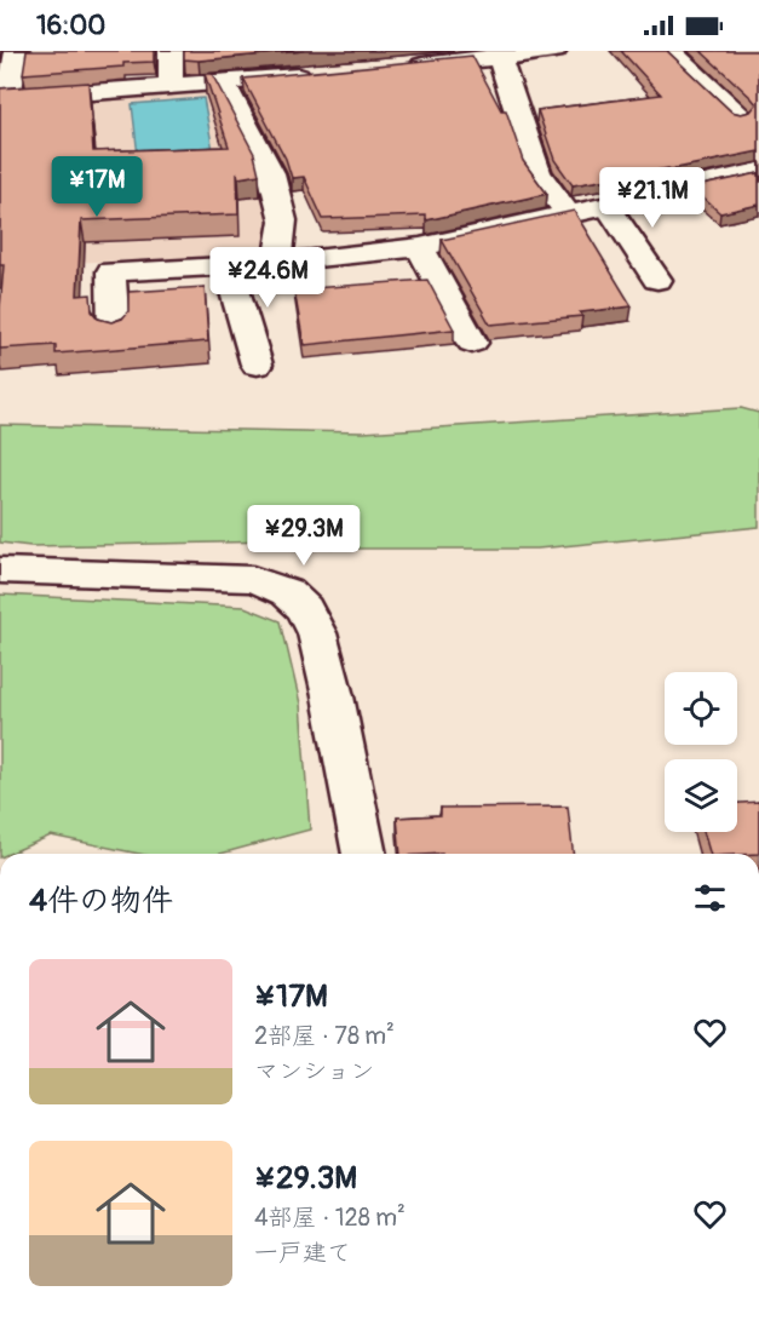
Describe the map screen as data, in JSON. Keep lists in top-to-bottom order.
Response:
{
  "page": {
    "status": "16:00",
    "price": [
      "¥17M",
      "¥21.1M",
      "¥24.6M",
      "¥29.3M"
    ],
    "heading": "4件の物件",
    "list": [
      {
        "name": "¥17M",
        "note": "2部屋 · 78 m² · マンション"
      },
      {
        "name": "¥29.3M",
        "note": "4部屋 · 128 m² · 一戸建て"
      }
    ]
  }
}
